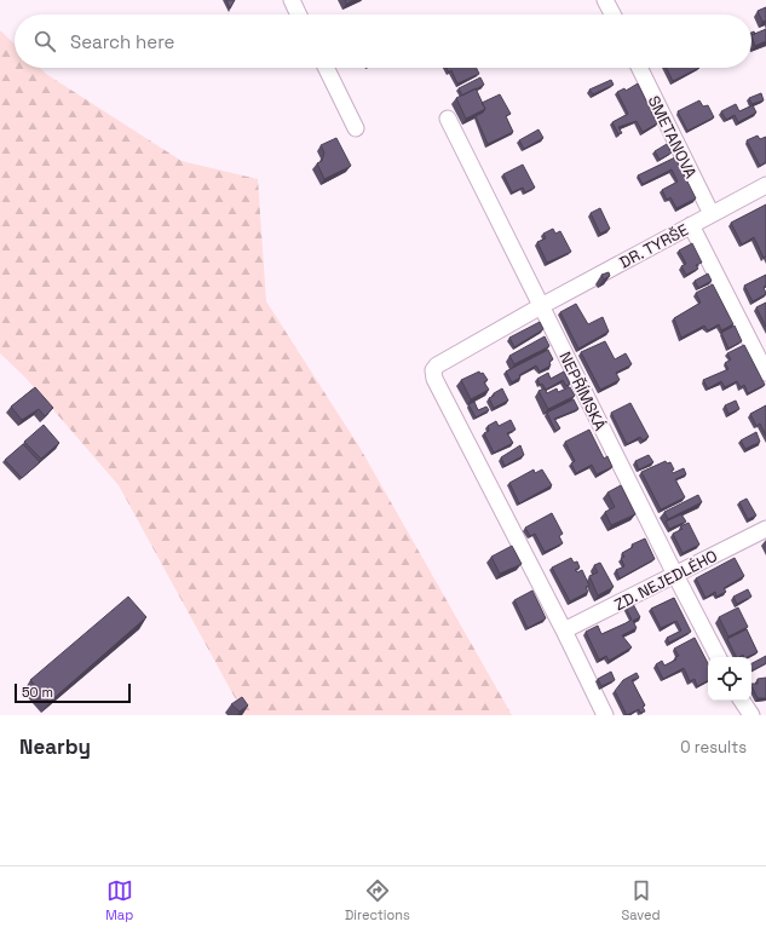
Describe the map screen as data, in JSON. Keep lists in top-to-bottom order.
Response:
{
  "streets": {
    "street": [
      "SMETANOVA",
      "DR. TYRŠE",
      "NEPŘÍMSKÁ",
      "ZD. NEJEDLÉHO"
    ]
  },
  "crossings": [
    ["SMETANOVA", "DR. TYRŠE"],
    ["DR. TYRŠE", "NEPŘÍMSKÁ"],
    ["DR. TYRŠE", "ZD. NEJEDLÉHO"],
    ["NEPŘÍMSKÁ", "ZD. NEJEDLÉHO"]
  ],
  "scale_bar": "50 m",
  "page": {
    "search": "Search here",
    "scale": "50 m",
    "heading": ["Nearby", "0 results"],
    "nav": ["Map", "Directions", "Saved"]
  }
}
